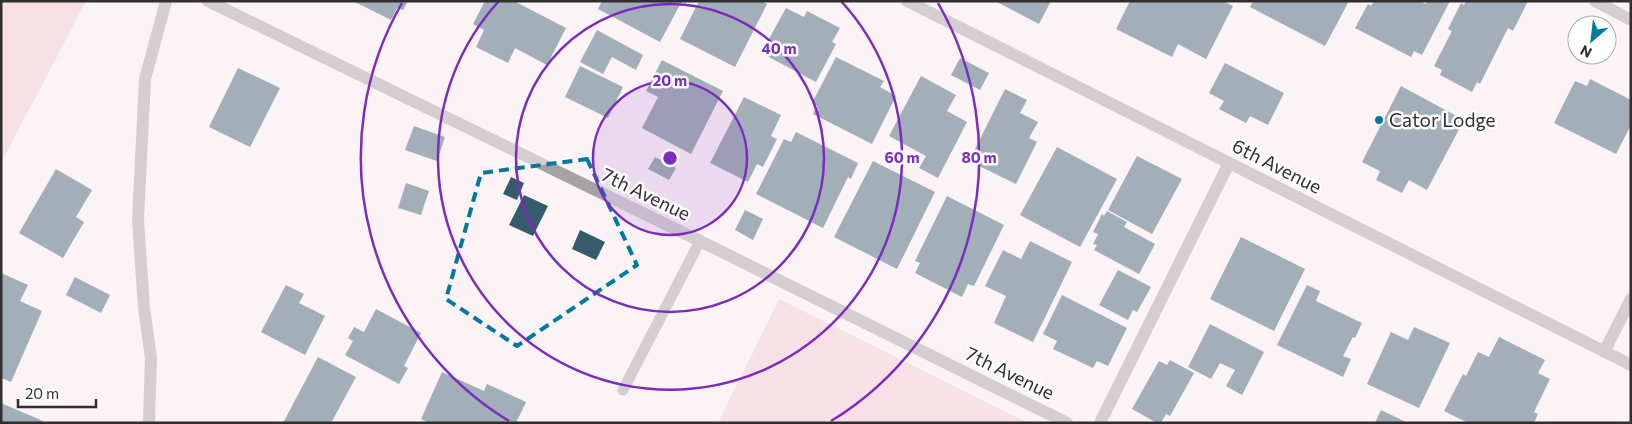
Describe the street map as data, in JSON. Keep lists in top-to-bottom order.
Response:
{
  "streets": {
    "street": ["6th Avenue", "7th Avenue"]
  },
  "places": ["Cator Lodge"],
  "scale_bar": "20 m",
  "north": "bottom left",
  "rings": [
    "40 m",
    "20 m",
    "60 m",
    "80 m"
  ]
}
